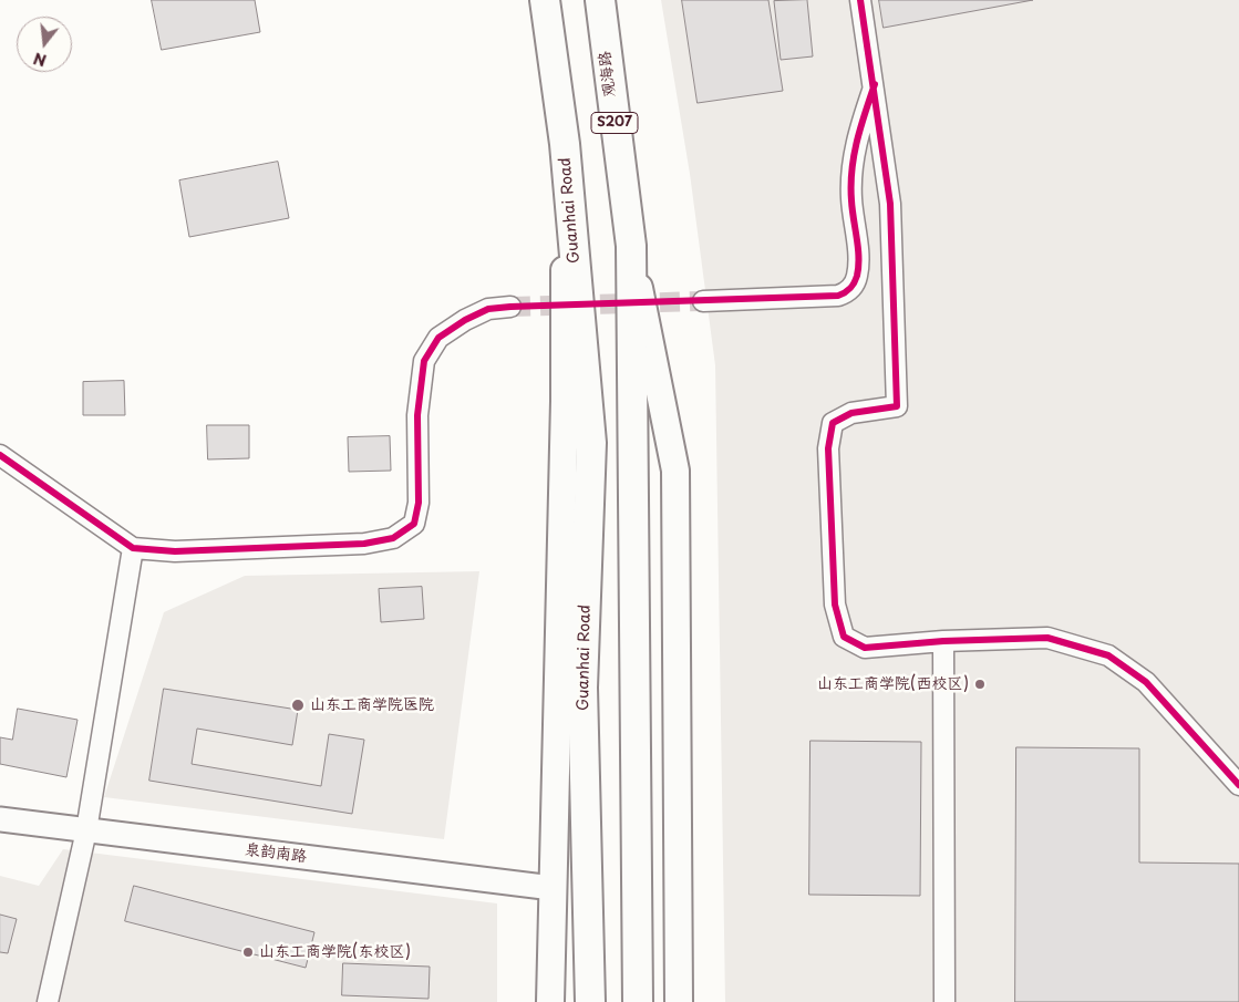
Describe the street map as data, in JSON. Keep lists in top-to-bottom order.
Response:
{
  "streets": {
    "main road": ["观海路", "S207", "Guanhai Road"],
    "street": ["泉韵南路"]
  },
  "crossings": [
    ["观海路", "S207"],
    ["Guanhai Road", "泉韵南路"]
  ],
  "places": ["山东工商学院(西校区)", "山东工商学院医院", "山东工商学院(东校区)"],
  "north": "bottom"
}
